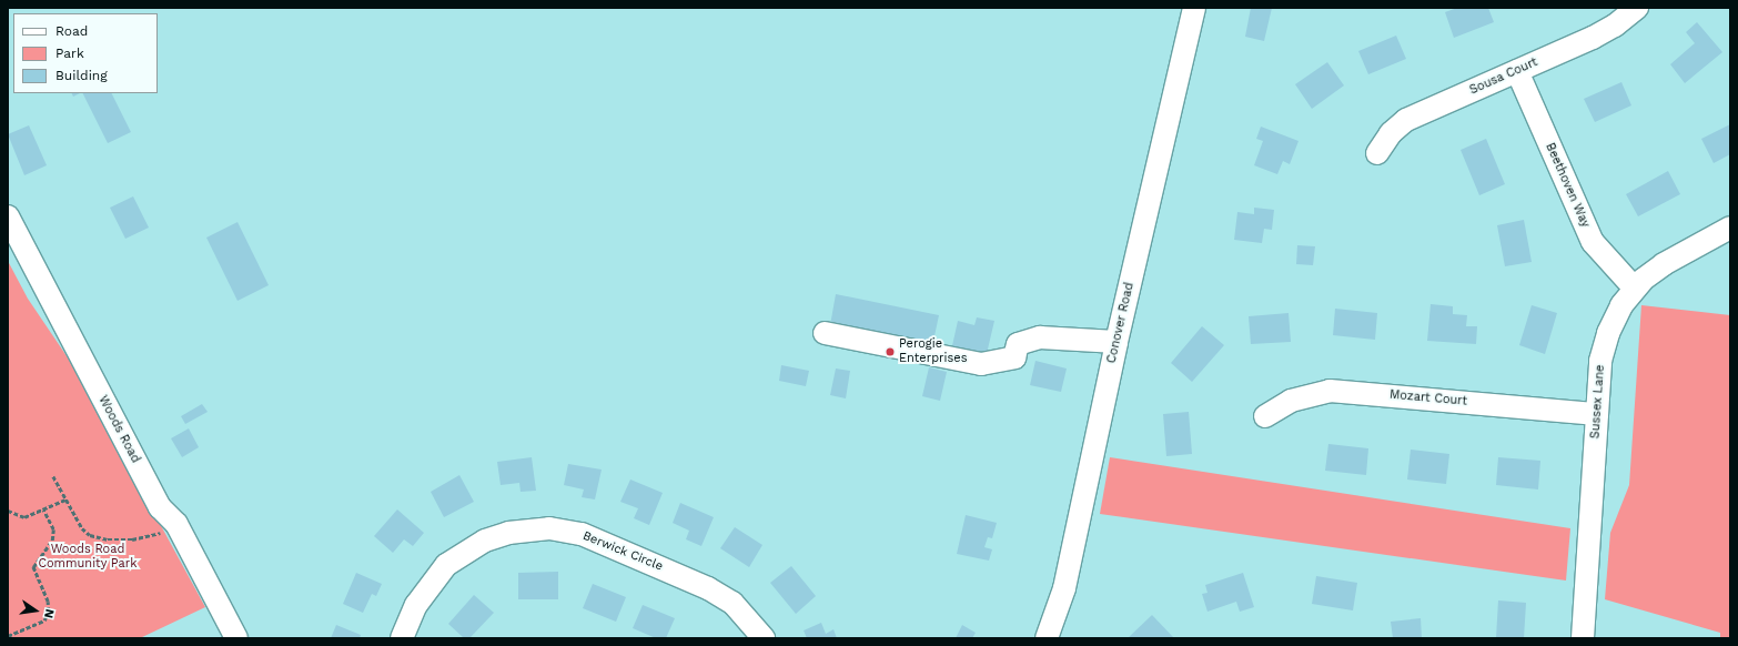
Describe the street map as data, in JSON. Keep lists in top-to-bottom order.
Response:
{
  "streets": {
    "street": [
      "Sousa Court",
      "Beethoven Way",
      "Conover Road",
      "Mozart Court",
      "Sussex Lane",
      "Woods Road",
      "Berwick Circle"
    ]
  },
  "crossings": [
    ["Sousa Court", "Beethoven Way"],
    ["Beethoven Way", "Sussex Lane"],
    ["Mozart Court", "Sussex Lane"]
  ],
  "parks": ["Woods Road Community Park"],
  "places": ["Perogie Enterprises"],
  "legend": ["Road", "Park", "Building"],
  "north": "right"
}
